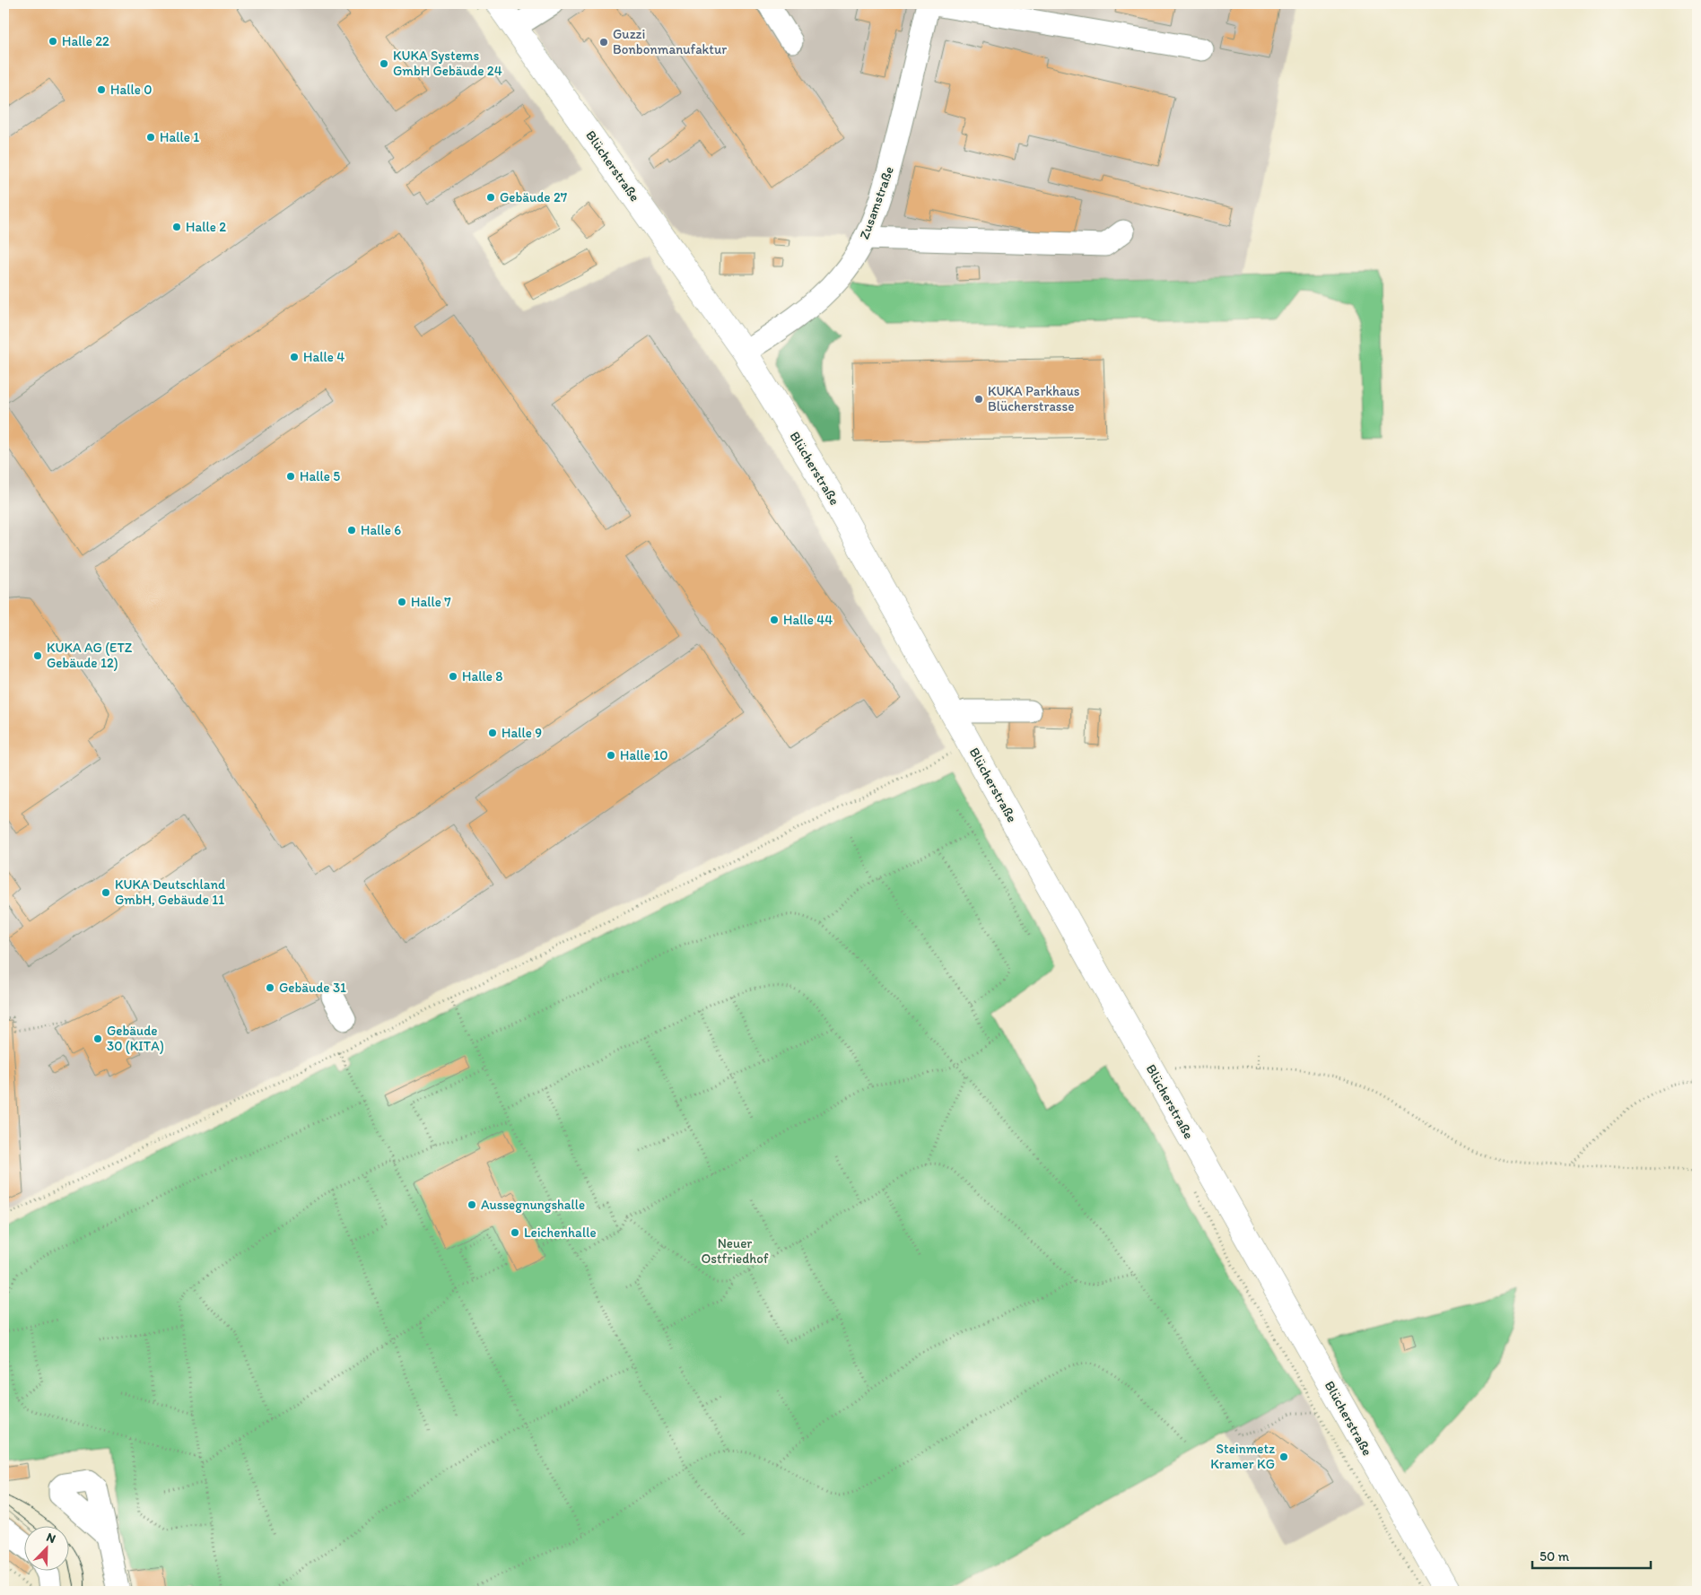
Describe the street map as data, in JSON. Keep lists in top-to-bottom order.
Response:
{
  "streets": {
    "main road": ["Blücherstraße"],
    "street": ["Zusamstraße"]
  },
  "crossings": [
    ["Blücherstraße", "Zusamstraße"]
  ],
  "parks": ["Neuer Ostfriedhof"],
  "places": [
    "Halle 22",
    "Guzzi Bonbonmanufaktur",
    "KUKA Systems GmbH Gebäude 24",
    "Halle 0",
    "Halle 1",
    "Gebäude 27",
    "Halle 2",
    "Halle 4",
    "KUKA Parkhaus Blücherstrasse",
    "Halle 5",
    "Halle 6",
    "Halle 7",
    "Halle 44",
    "KUKA AG (ETZ Gebäude 12)",
    "Halle 8",
    "Halle 9",
    "Halle 10",
    "KUKA Deutschland GmbH, Gebäude 11",
    "Gebäude 31",
    "Gebäude 30 (KITA)",
    "Aussegnungshalle",
    "Leichenhalle",
    "Steinmetz Kramer KG"
  ],
  "scale_bar": "50 m",
  "north": "top right"
}
